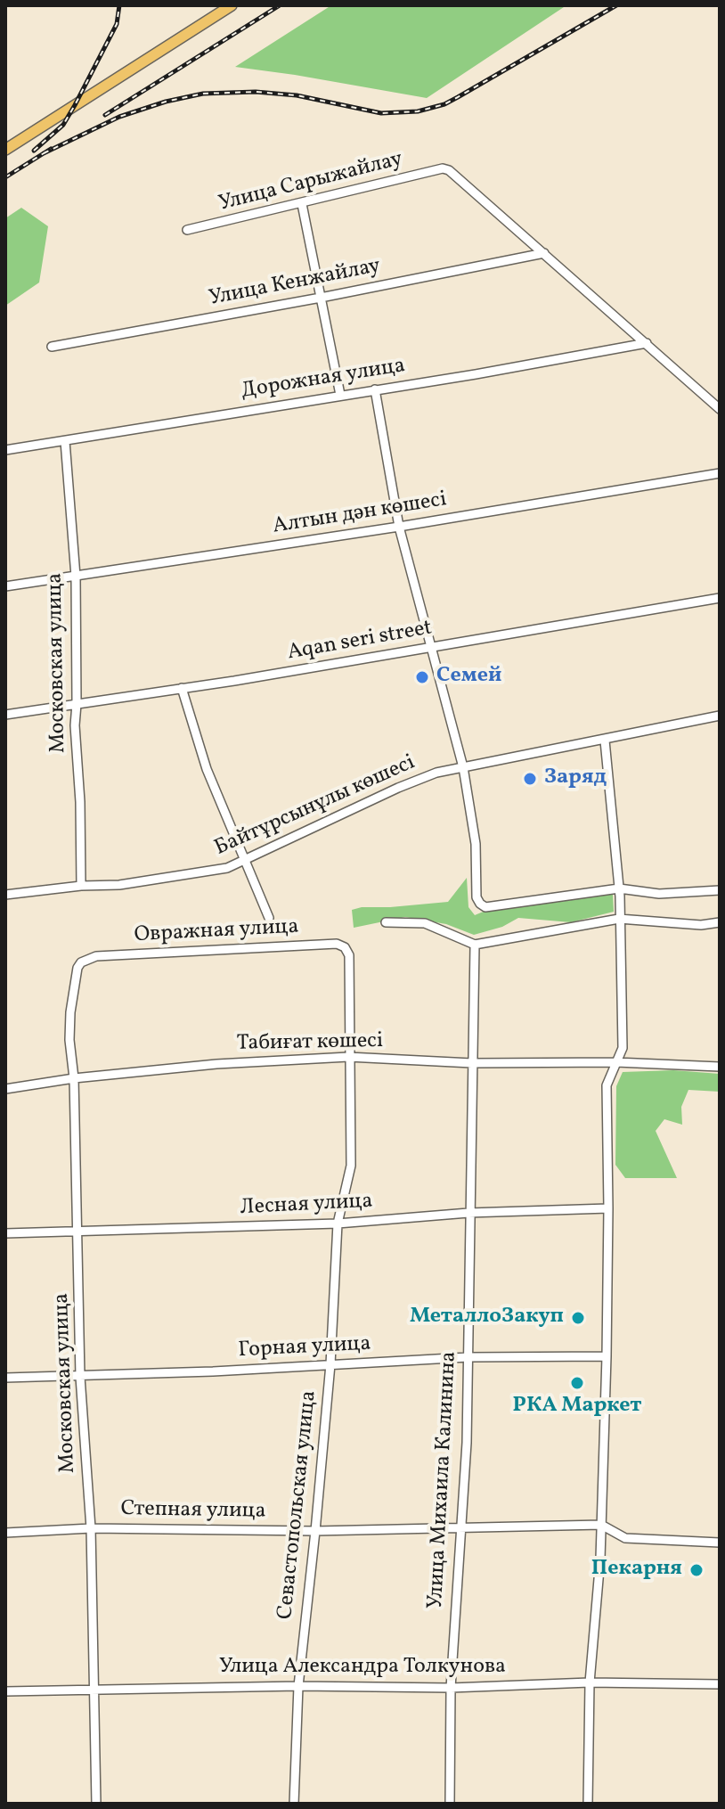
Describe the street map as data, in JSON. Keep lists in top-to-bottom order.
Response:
{
  "streets": {
    "street": [
      "Улица Сарыжайлау",
      "Улица Кенжайлау",
      "Дорожная улица",
      "Алтын дән көшесі",
      "Aqan seri street",
      "Московская улица",
      "Байтұрсынұлы көшесі",
      "Овражная улица",
      "Табиғат көшесі",
      "Лесная улица",
      "Горная улица",
      "Улица Михаила Калинина",
      "Севастопольская улица",
      "Степная улица",
      "Улица Александра Толкунова"
    ]
  },
  "crossings": [
    ["Улица Сарыжайлау", "Улица Кенжайлау"],
    ["Дорожная улица", "Московская улица"],
    ["Алтын дән көшесі", "Московская улица"],
    ["Aqan seri street", "Московская улица"],
    ["Московская улица", "Байтұрсынұлы көшесі"],
    ["Московская улица", "Овражная улица"],
    ["Московская улица", "Табиғат көшесі"],
    ["Московская улица", "Лесная улица"],
    ["Московская улица", "Горная улица"],
    ["Московская улица", "Степная улица"],
    ["Московская улица", "Улица Александра Толкунова"],
    ["Овражная улица", "Севастопольская улица"],
    ["Табиғат көшесі", "Улица Михаила Калинина"],
    ["Табиғат көшесі", "Севастопольская улица"],
    ["Лесная улица", "Улица Михаила Калинина"],
    ["Лесная улица", "Севастопольская улица"],
    ["Горная улица", "Улица Михаила Калинина"],
    ["Горная улица", "Севастопольская улица"],
    ["Улица Михаила Калинина", "Степная улица"],
    ["Улица Михаила Калинина", "Улица Александра Толкунова"],
    ["Севастопольская улица", "Степная улица"],
    ["Севастопольская улица", "Улица Александра Толкунова"]
  ],
  "places": [
    "Семей",
    "Заряд",
    "МеталлоЗакуп",
    "РКА Маркет",
    "Пекарня"
  ]
}
